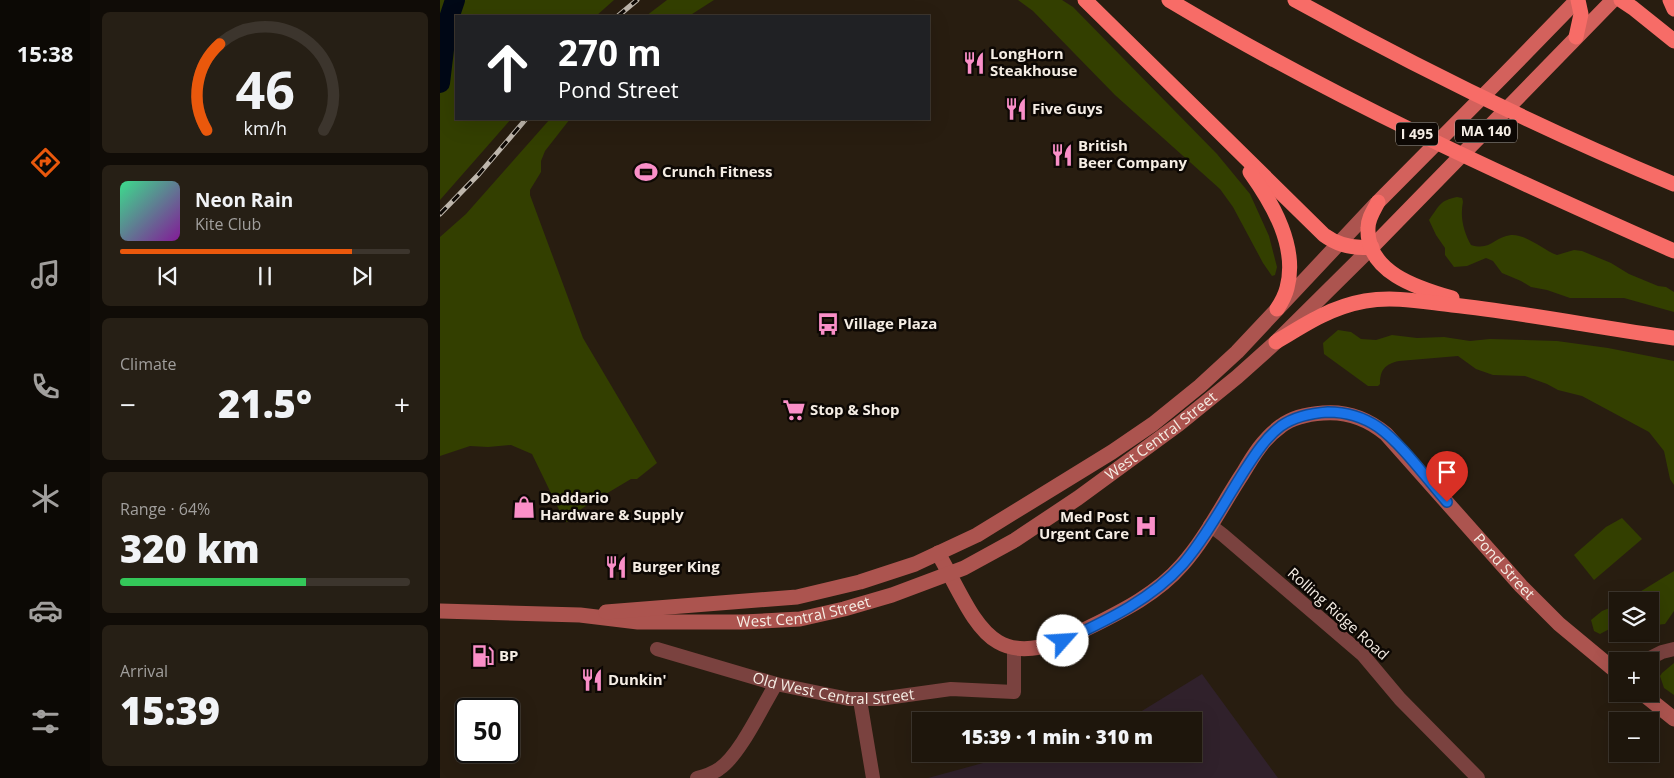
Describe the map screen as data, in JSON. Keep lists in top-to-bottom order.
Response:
{
  "streets": {
    "highway": ["I 495"],
    "main road": ["MA 140", "West Central Street", "Pond Street"],
    "street": ["Rolling Ridge Road", "Old West Central Street"]
  },
  "crossings": [
    ["Pond Street", "Rolling Ridge Road"]
  ],
  "places": {
    "restaurant": [
      "LongHorn Steakhouse",
      "Five Guys",
      "British Beer Company",
      "Burger King",
      "Dunkin'"
    ],
    "sports": ["Crunch Fitness"],
    "bus stop": ["Village Plaza"],
    "supermarket": ["Stop & Shop"],
    "shop": ["Daddario Hardware & Supply"],
    "hospital": ["Med Post Urgent Care"],
    "fuel station": ["BP"]
  },
  "page": {
    "tabs": "15:38",
    "turn": ["270 m", "Pond Street"],
    "song": ["Neon Rain", "Kite Club"],
    "tile": [
      "Climate",
      ["Range · 64%", "320 km"],
      ["Arrival", "15:39"]
    ],
    "heat": ["−", "21.5°", "+"],
    "map_buttons": ["+", "−"],
    "limit": "50",
    "trip": "15:39 · 1 min · 310 m",
    "gauge": ["46", "km/h"]
  }
}
